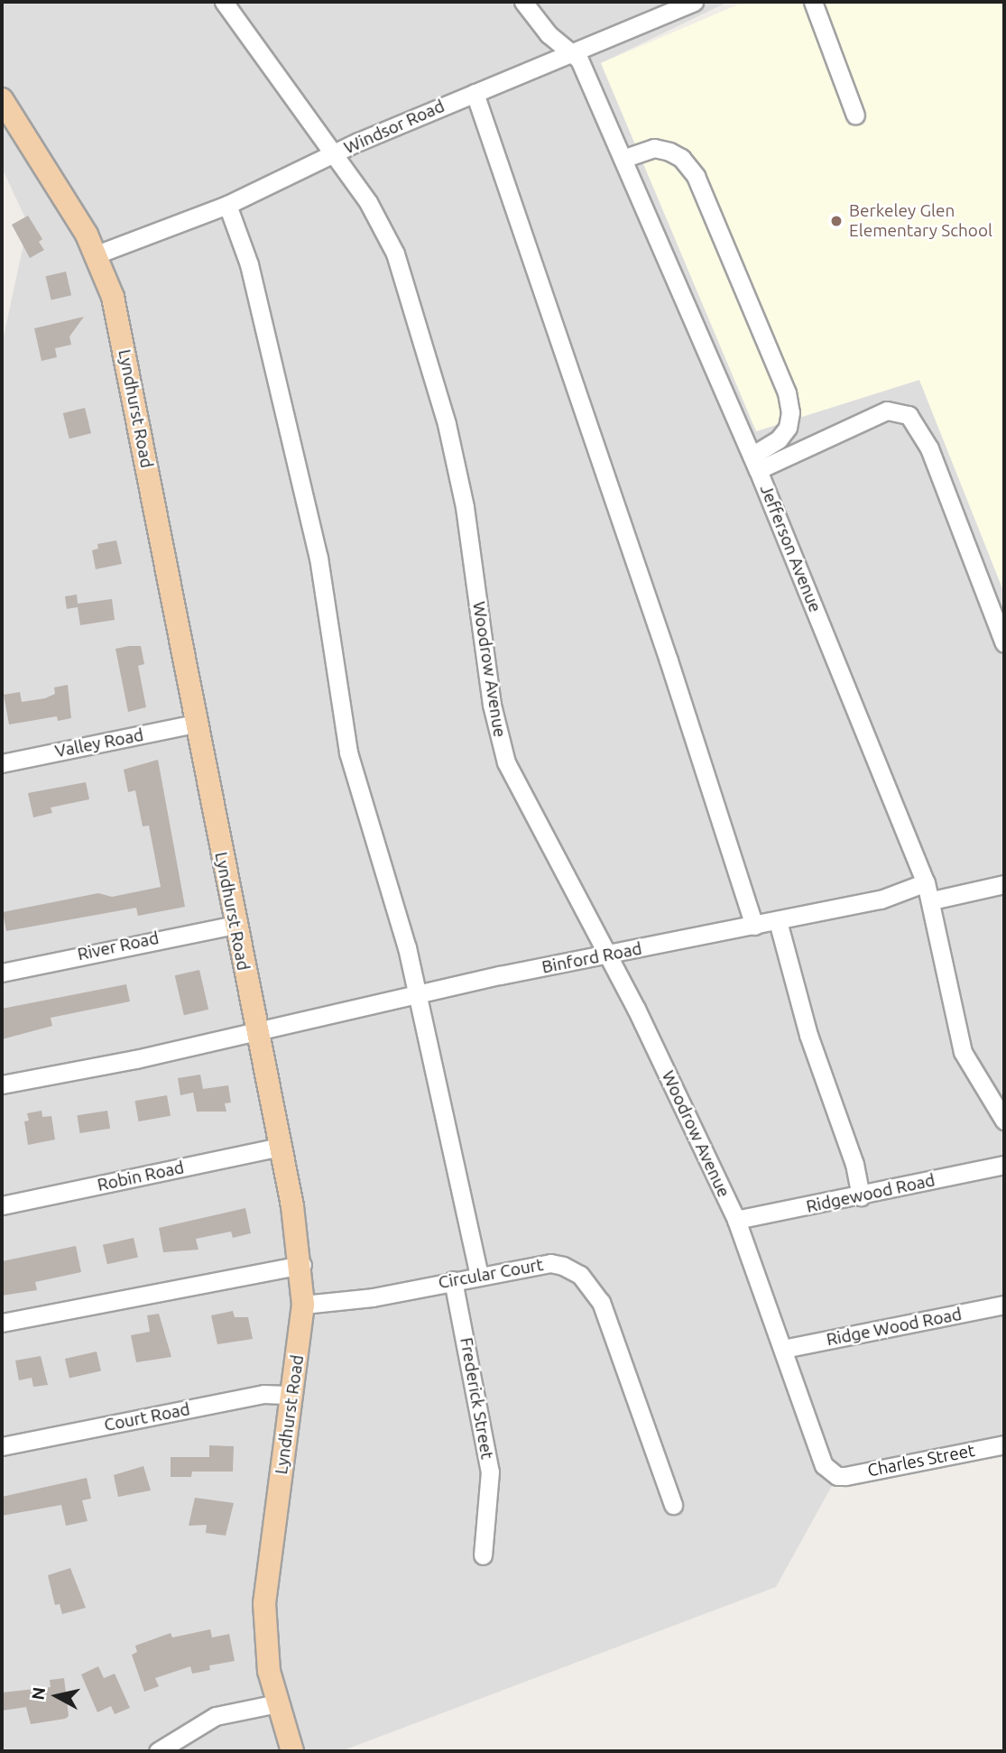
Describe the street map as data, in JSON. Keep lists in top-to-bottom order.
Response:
{
  "streets": {
    "main road": ["Lyndhurst Road"],
    "street": [
      "Windsor Road",
      "Jefferson Avenue",
      "Woodrow Avenue",
      "Valley Road",
      "River Road",
      "Binford Road",
      "Robin Road",
      "Ridgewood Road",
      "Circular Court",
      "Ridge Wood Road",
      "Frederick Street",
      "Court Road",
      "Charles Street"
    ]
  },
  "crossings": [
    ["Windsor Road", "Lyndhurst Road"],
    ["Windsor Road", "Jefferson Avenue"],
    ["Windsor Road", "Woodrow Avenue"],
    ["Lyndhurst Road", "Valley Road"],
    ["Lyndhurst Road", "River Road"],
    ["Lyndhurst Road", "Binford Road"],
    ["Lyndhurst Road", "Robin Road"],
    ["Lyndhurst Road", "Circular Court"],
    ["Lyndhurst Road", "Court Road"],
    ["Jefferson Avenue", "Binford Road"],
    ["Woodrow Avenue", "Binford Road"],
    ["Woodrow Avenue", "Ridgewood Road"],
    ["Woodrow Avenue", "Ridge Wood Road"],
    ["Woodrow Avenue", "Charles Street"],
    ["Circular Court", "Frederick Street"]
  ],
  "places": ["Berkeley Glen Elementary School"],
  "north": "left"
}
